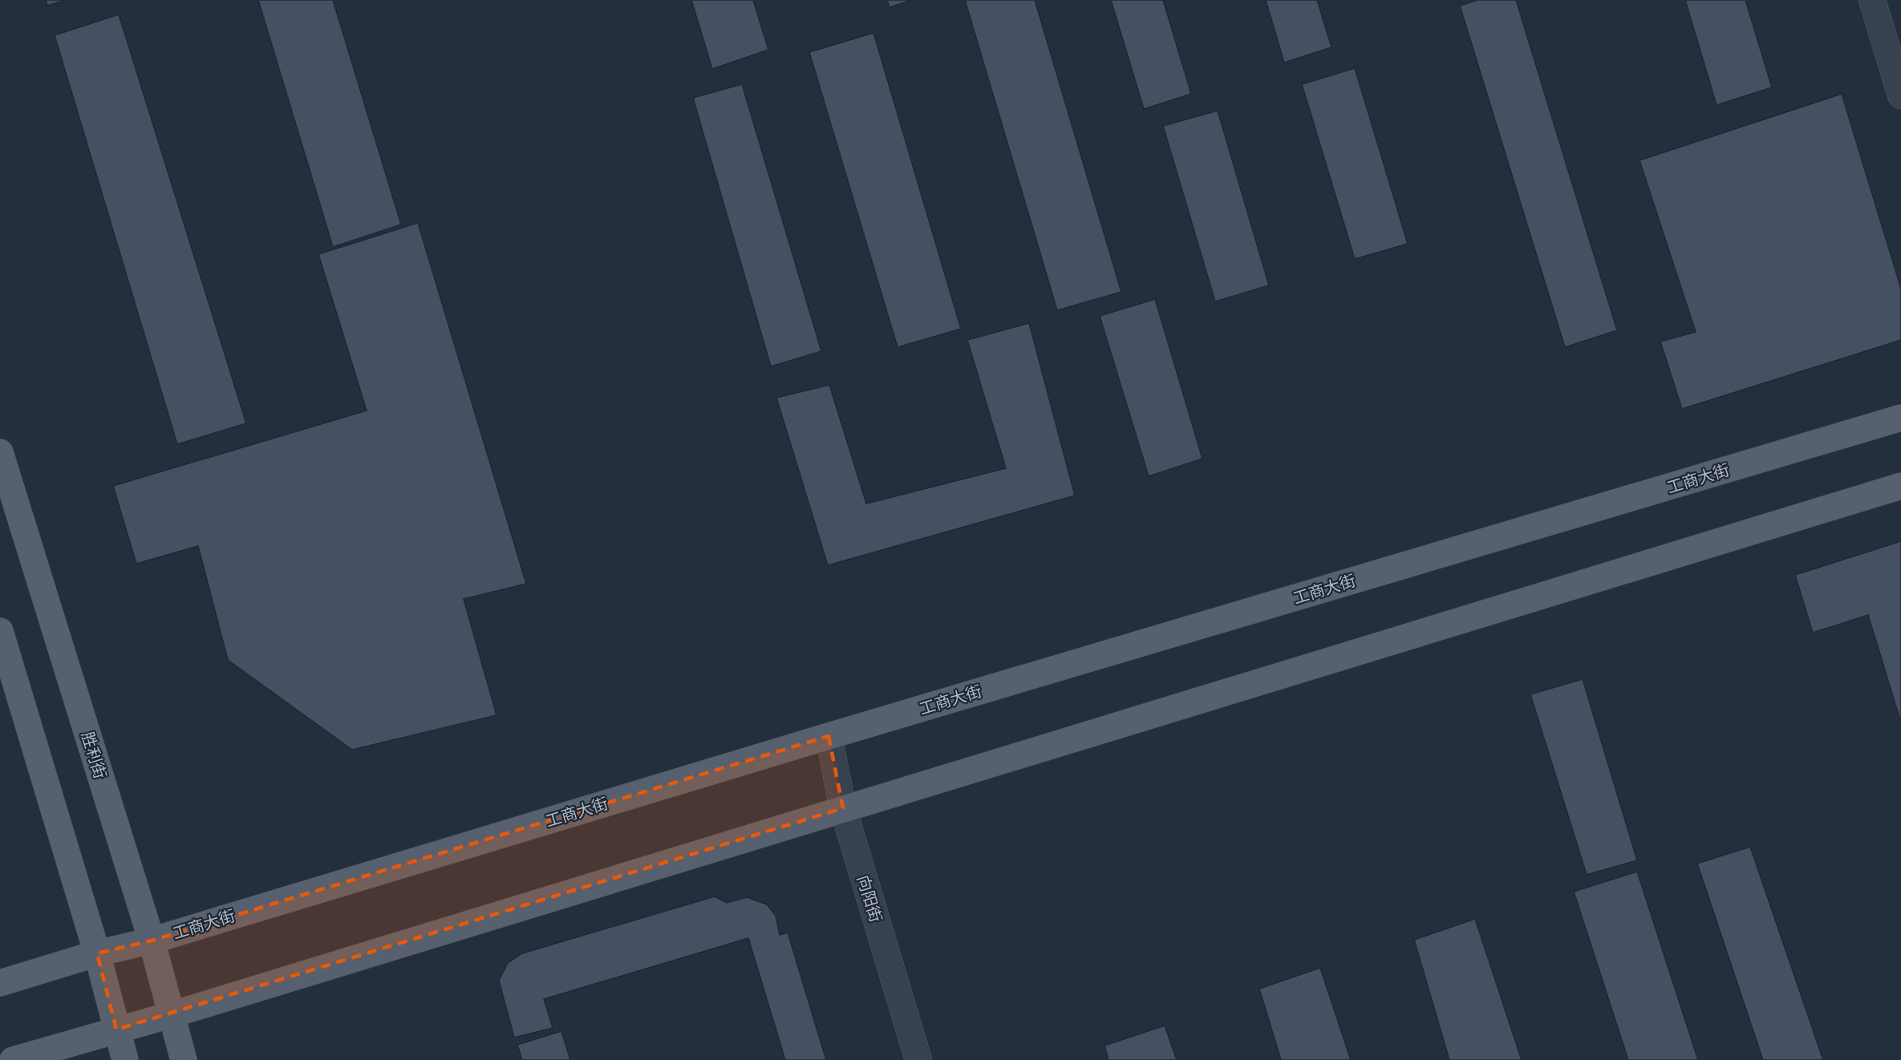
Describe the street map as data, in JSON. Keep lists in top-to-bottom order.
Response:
{
  "streets": {
    "main road": ["工商大街", "胜利街"],
    "street": ["向阳街"]
  },
  "crossings": [
    ["工商大街", "胜利街"],
    ["工商大街", "向阳街"]
  ]
}
